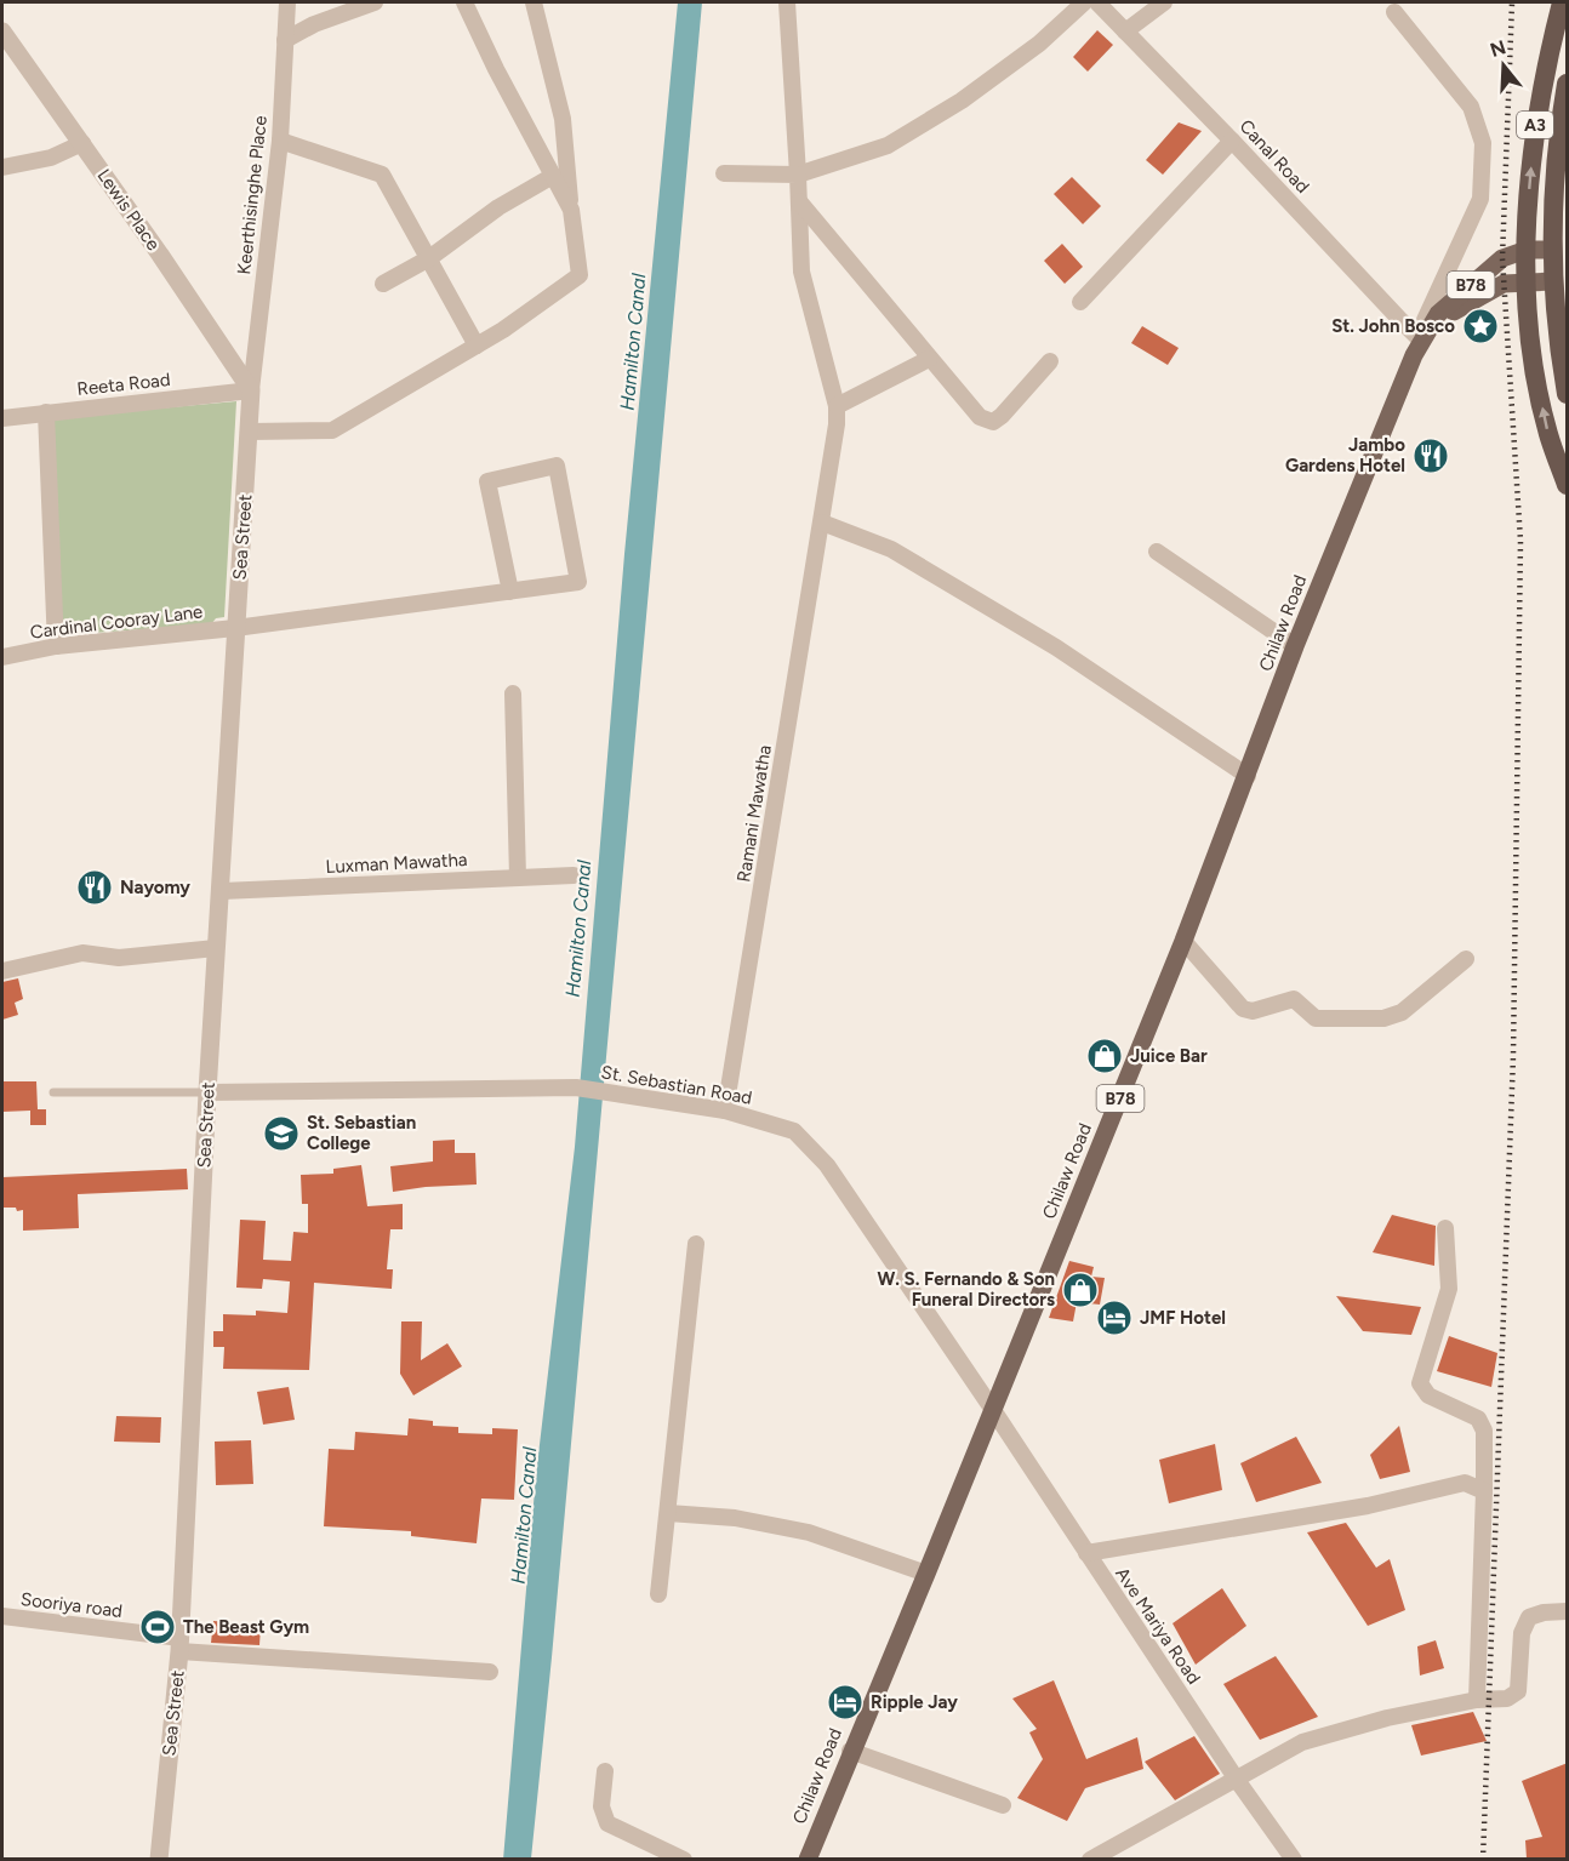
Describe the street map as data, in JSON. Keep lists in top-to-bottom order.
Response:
{
  "streets": {
    "highway": ["A3"],
    "main road": ["B78", "Chilaw Road"],
    "street": [
      "Canal Road",
      "Keerthisinghe Place",
      "Lewis Place",
      "Reeta Road",
      "Sea Street",
      "Cardinal Cooray Lane",
      "Ramani Mawatha",
      "Luxman Mawatha",
      "St. Sebastian Road",
      "Sooriya road",
      "Ave Mariya Road"
    ]
  },
  "crossings": [
    ["A3", "Chilaw Road"],
    ["Canal Road", "Chilaw Road"],
    ["Keerthisinghe Place", "Lewis Place"],
    ["Keerthisinghe Place", "Reeta Road"],
    ["Keerthisinghe Place", "Sea Street"],
    ["Lewis Place", "Reeta Road"],
    ["Lewis Place", "Sea Street"],
    ["Reeta Road", "Sea Street"],
    ["Sea Street", "Cardinal Cooray Lane"],
    ["Sea Street", "Luxman Mawatha"],
    ["Sea Street", "St. Sebastian Road"],
    ["Sea Street", "Sooriya road"],
    ["Chilaw Road", "St. Sebastian Road"],
    ["Chilaw Road", "Ave Mariya Road"],
    ["Ramani Mawatha", "St. Sebastian Road"],
    ["St. Sebastian Road", "Ave Mariya Road"]
  ],
  "water": ["Hamilton Canal"],
  "places": {
    "place": ["St. John Bosco"],
    "restaurant": ["Jambo Gardens Hotel", "Nayomy"],
    "shop": ["Juice Bar", "W. S. Fernando & Son Funeral Directors"],
    "school or university": ["St. Sebastian College"],
    "hotel": ["JMF Hotel", "Ripple Jay"],
    "sports": ["The Beast Gym"]
  },
  "north": "top"
}
